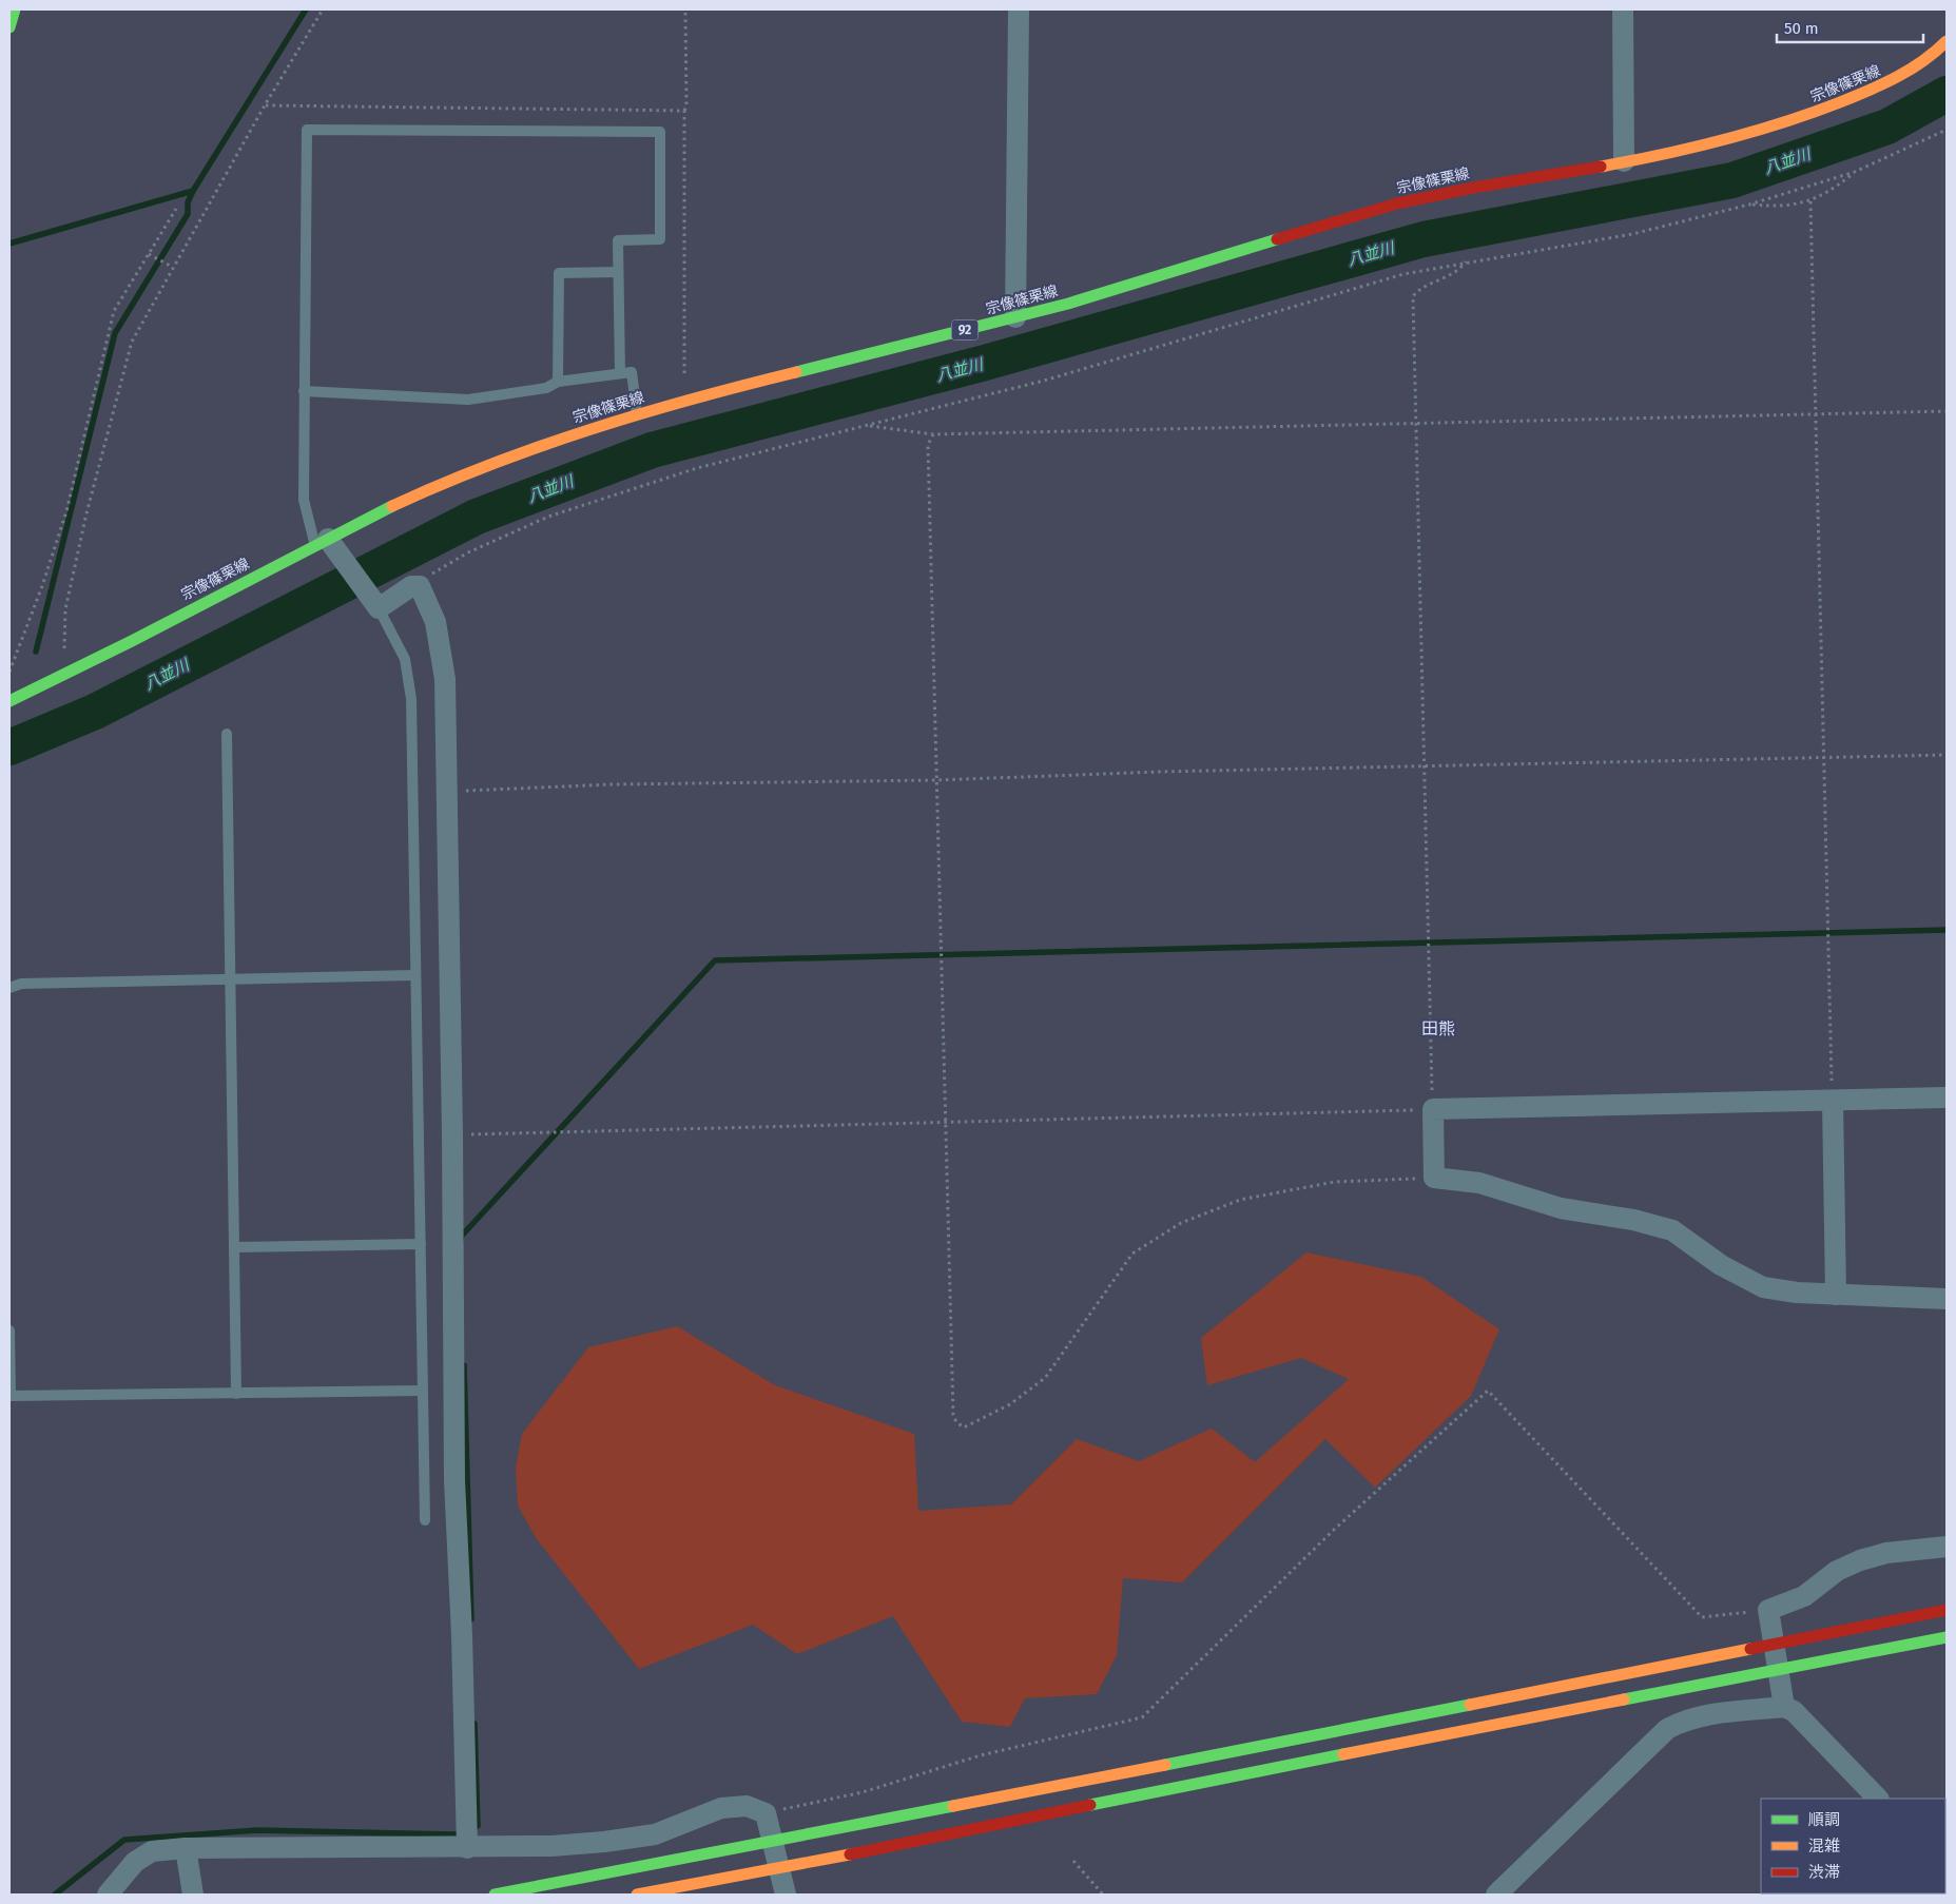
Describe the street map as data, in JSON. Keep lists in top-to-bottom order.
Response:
{
  "streets": {
    "street": ["宗像篠栗線", "92"]
  },
  "districts": ["田熊"],
  "water": ["八並川"],
  "legend": ["順調", "混雑", "渋滞"],
  "scale_bar": "50 m"
}
